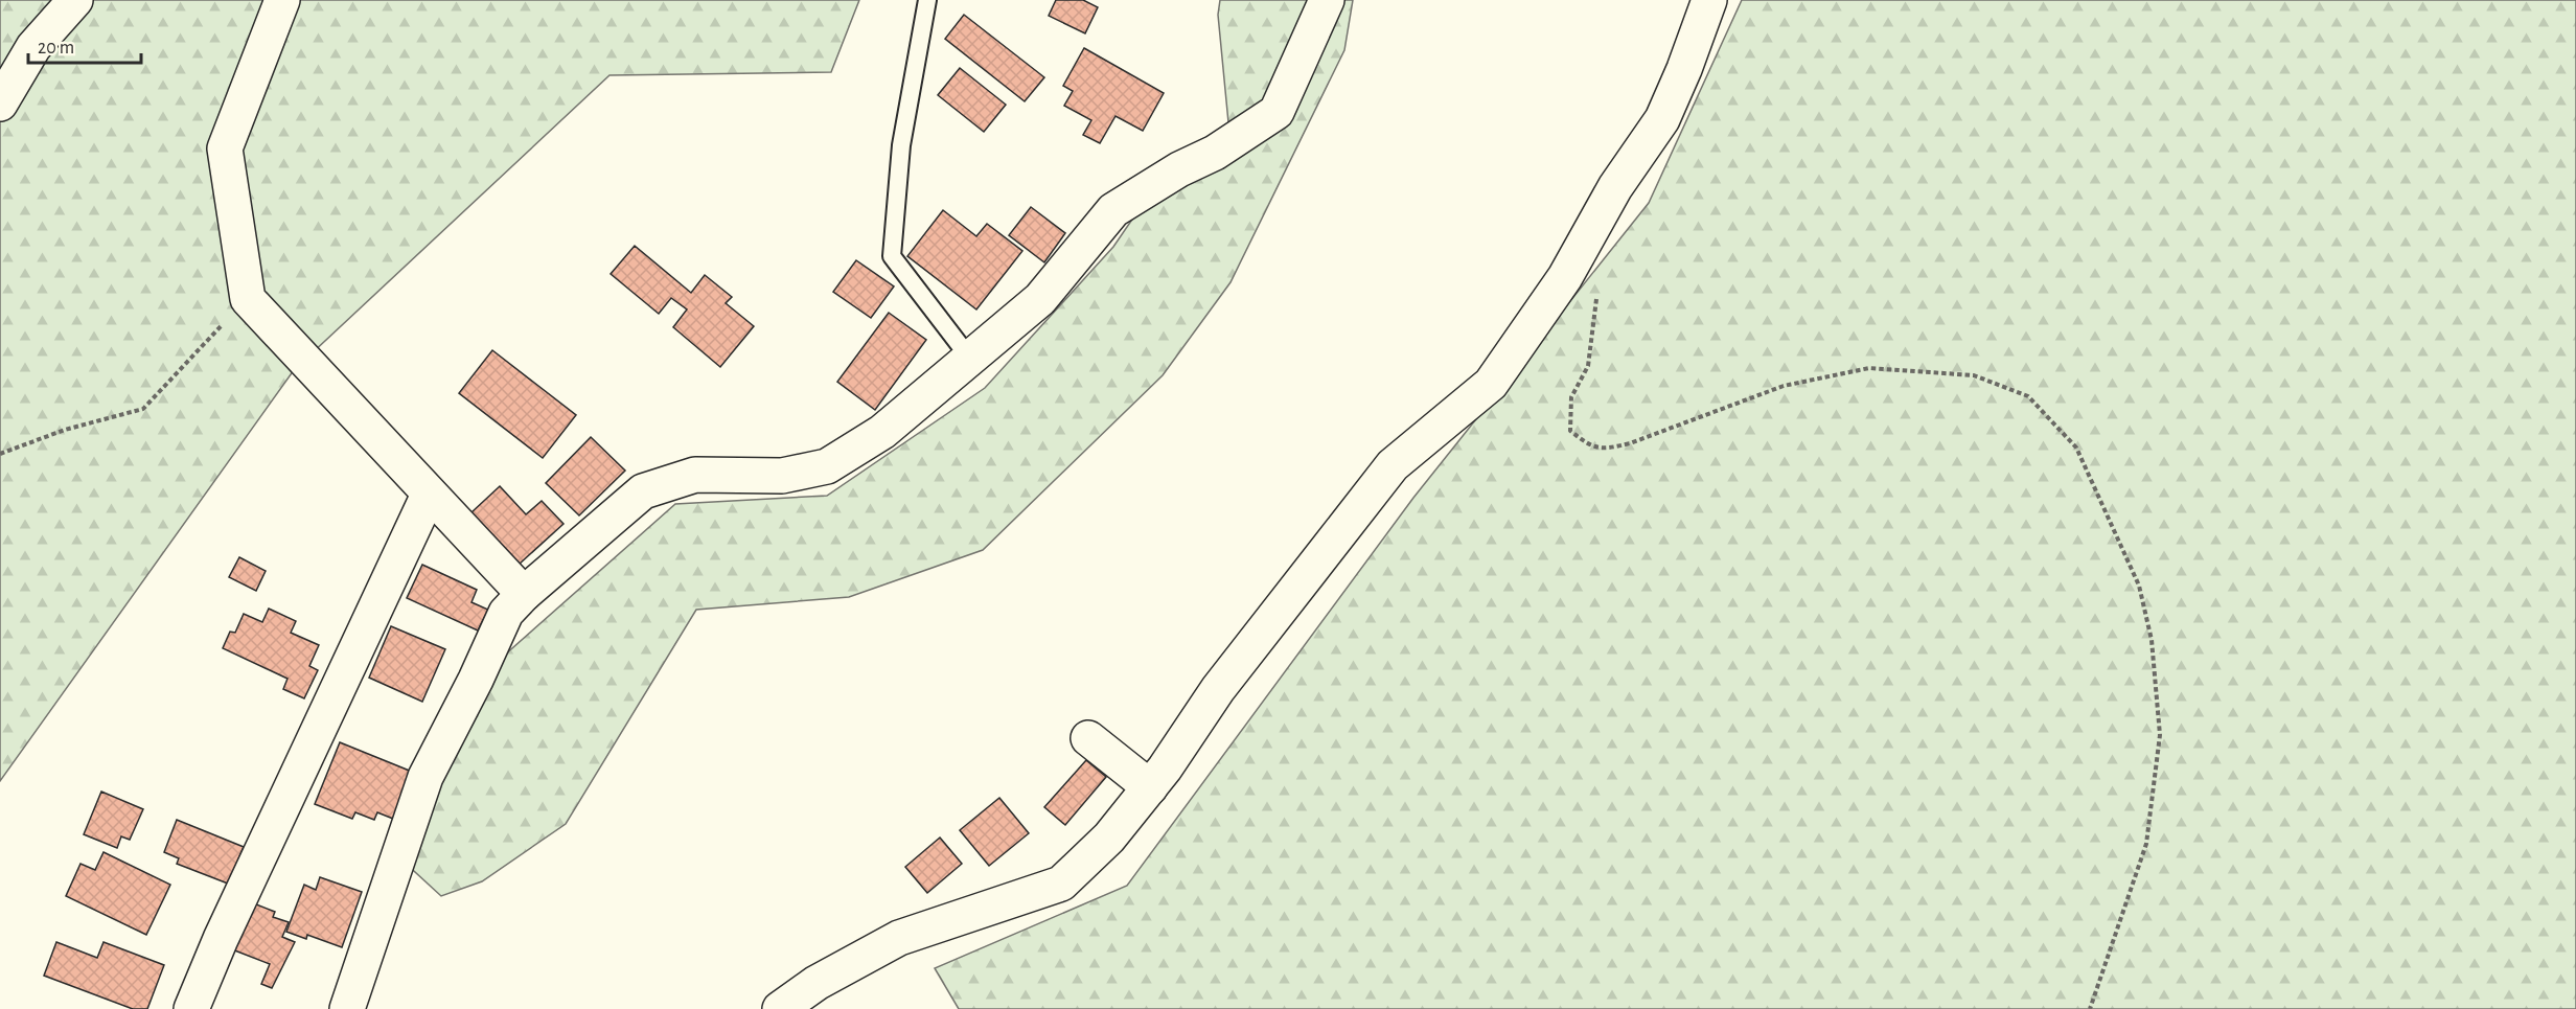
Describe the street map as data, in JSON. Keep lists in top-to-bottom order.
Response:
{
  "scale_bar": "20 m"
}
